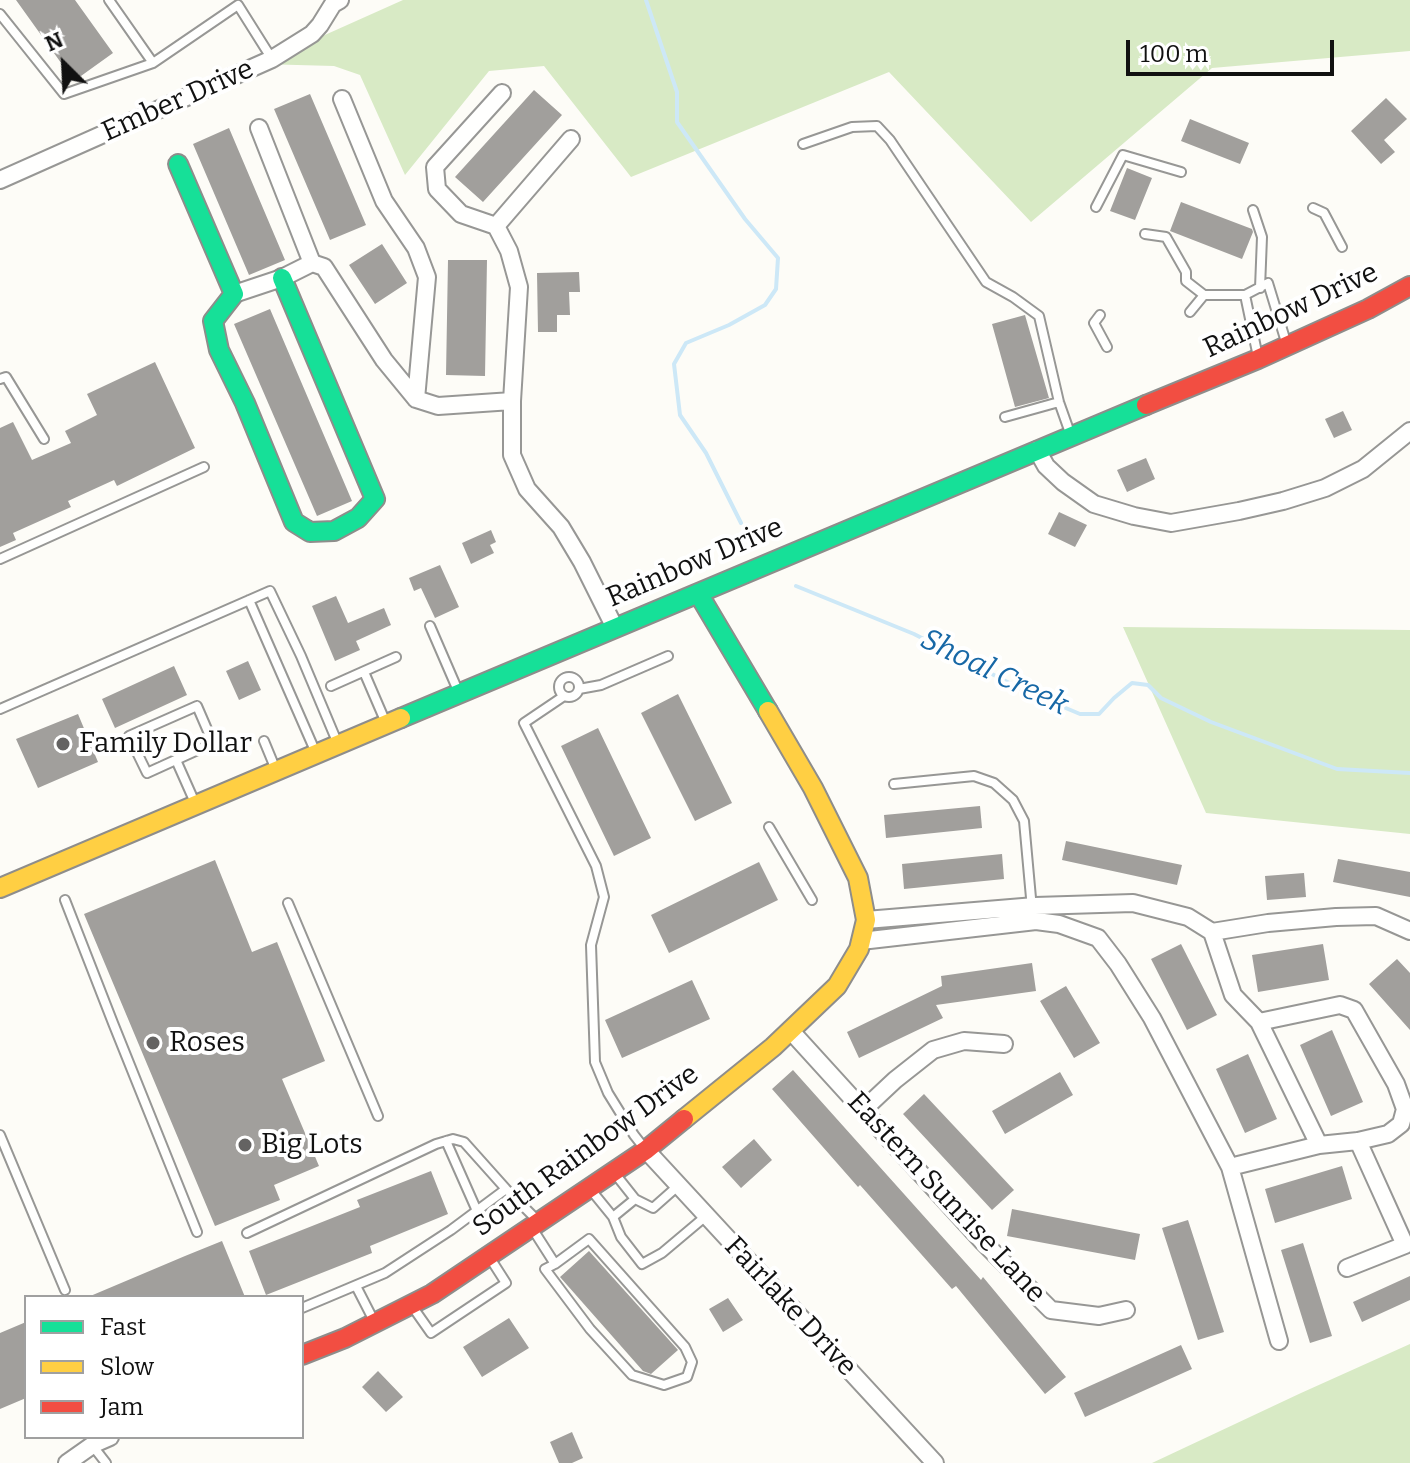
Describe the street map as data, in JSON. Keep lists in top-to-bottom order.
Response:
{
  "streets": {
    "street": [
      "Ember Drive",
      "Rainbow Drive",
      "South Rainbow Drive",
      "Eastern Sunrise Lane",
      "Fairlake Drive"
    ]
  },
  "crossings": [
    ["Rainbow Drive", "South Rainbow Drive"],
    ["South Rainbow Drive", "Eastern Sunrise Lane"],
    ["South Rainbow Drive", "Fairlake Drive"]
  ],
  "water": ["Shoal Creek"],
  "places": ["Family Dollar", "Roses", "Big Lots"],
  "legend": ["Fast", "Slow", "Jam"],
  "scale_bar": "100 m",
  "north": "top left"
}
